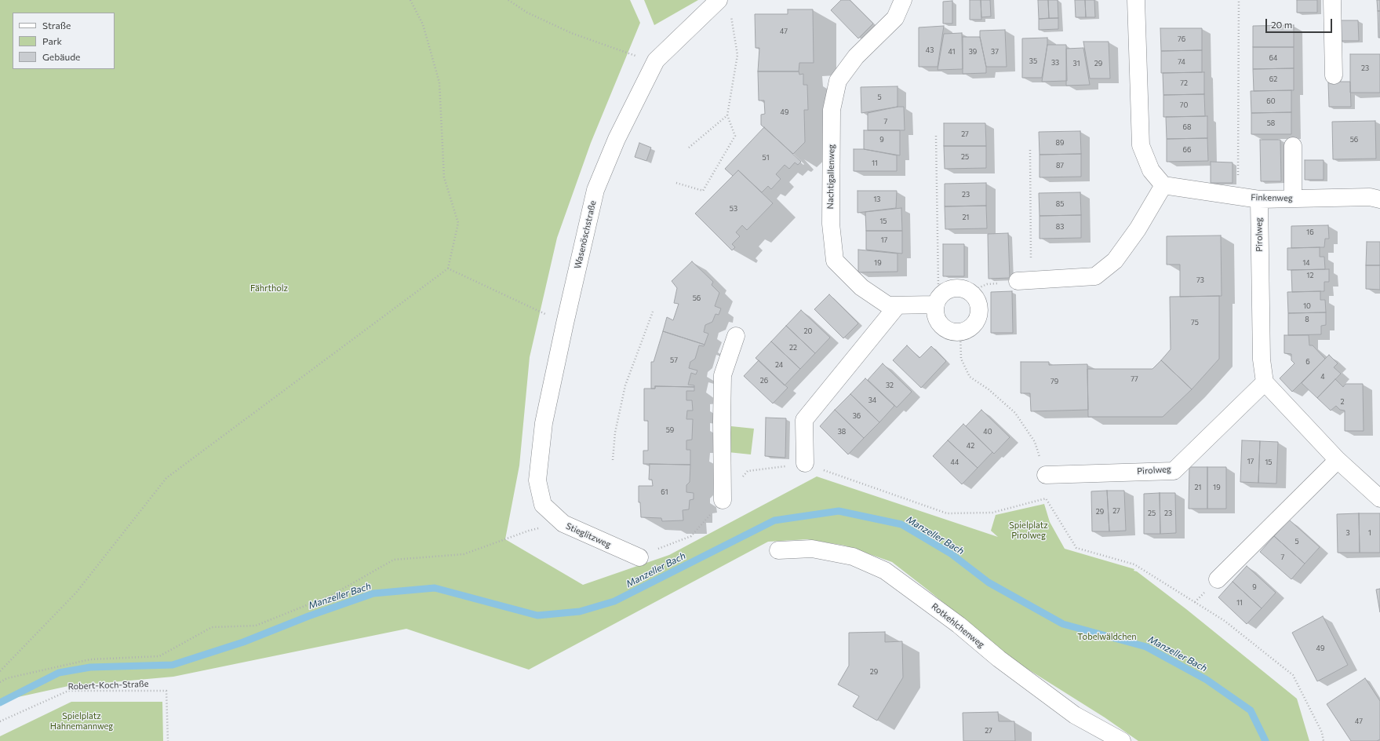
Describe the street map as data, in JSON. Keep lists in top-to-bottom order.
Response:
{
  "streets": {
    "street": [
      "Nachtigallenweg",
      "Finkenweg",
      "Wasenöschstraße",
      "Pirolweg",
      "Stieglitzweg",
      "Rotkehlchenweg"
    ],
    "path": ["Robert-Koch-Straße"]
  },
  "crossings": [
    ["Finkenweg", "Pirolweg"],
    ["Wasenöschstraße", "Stieglitzweg"]
  ],
  "water": ["Manzeller Bach"],
  "parks": [
    "Fährtholz",
    "Spielplatz Pirolweg",
    "Tobelwäldchen",
    "Spielplatz Hahnemannweg"
  ],
  "house_numbers": [
    "47",
    "76",
    "43",
    "41",
    "39",
    "37",
    "64",
    "35",
    "74",
    "33",
    "31",
    "29",
    "23",
    "62",
    "72",
    "5",
    "60",
    "70",
    "49",
    "7",
    "58",
    "68",
    "27",
    "9",
    "56",
    "89",
    "66",
    "25",
    "51",
    "11",
    "87",
    "23",
    "13",
    "85",
    "53",
    "21",
    "15",
    "83",
    "16",
    "17",
    "19",
    "14",
    "12",
    "73",
    "56",
    "10",
    "8",
    "75",
    "20",
    "22",
    "57",
    "6",
    "24",
    "4",
    "77",
    "26",
    "79",
    "32",
    "34",
    "2",
    "36",
    "59",
    "38",
    "40",
    "42",
    "17",
    "44",
    "15",
    "21",
    "19",
    "61",
    "27",
    "29",
    "25",
    "23",
    "3",
    "1",
    "5",
    "7",
    "9",
    "11",
    "49",
    "29",
    "47",
    "27"
  ],
  "legend": ["Straße", "Park", "Gebäude"],
  "scale_bar": "20 m"
}
